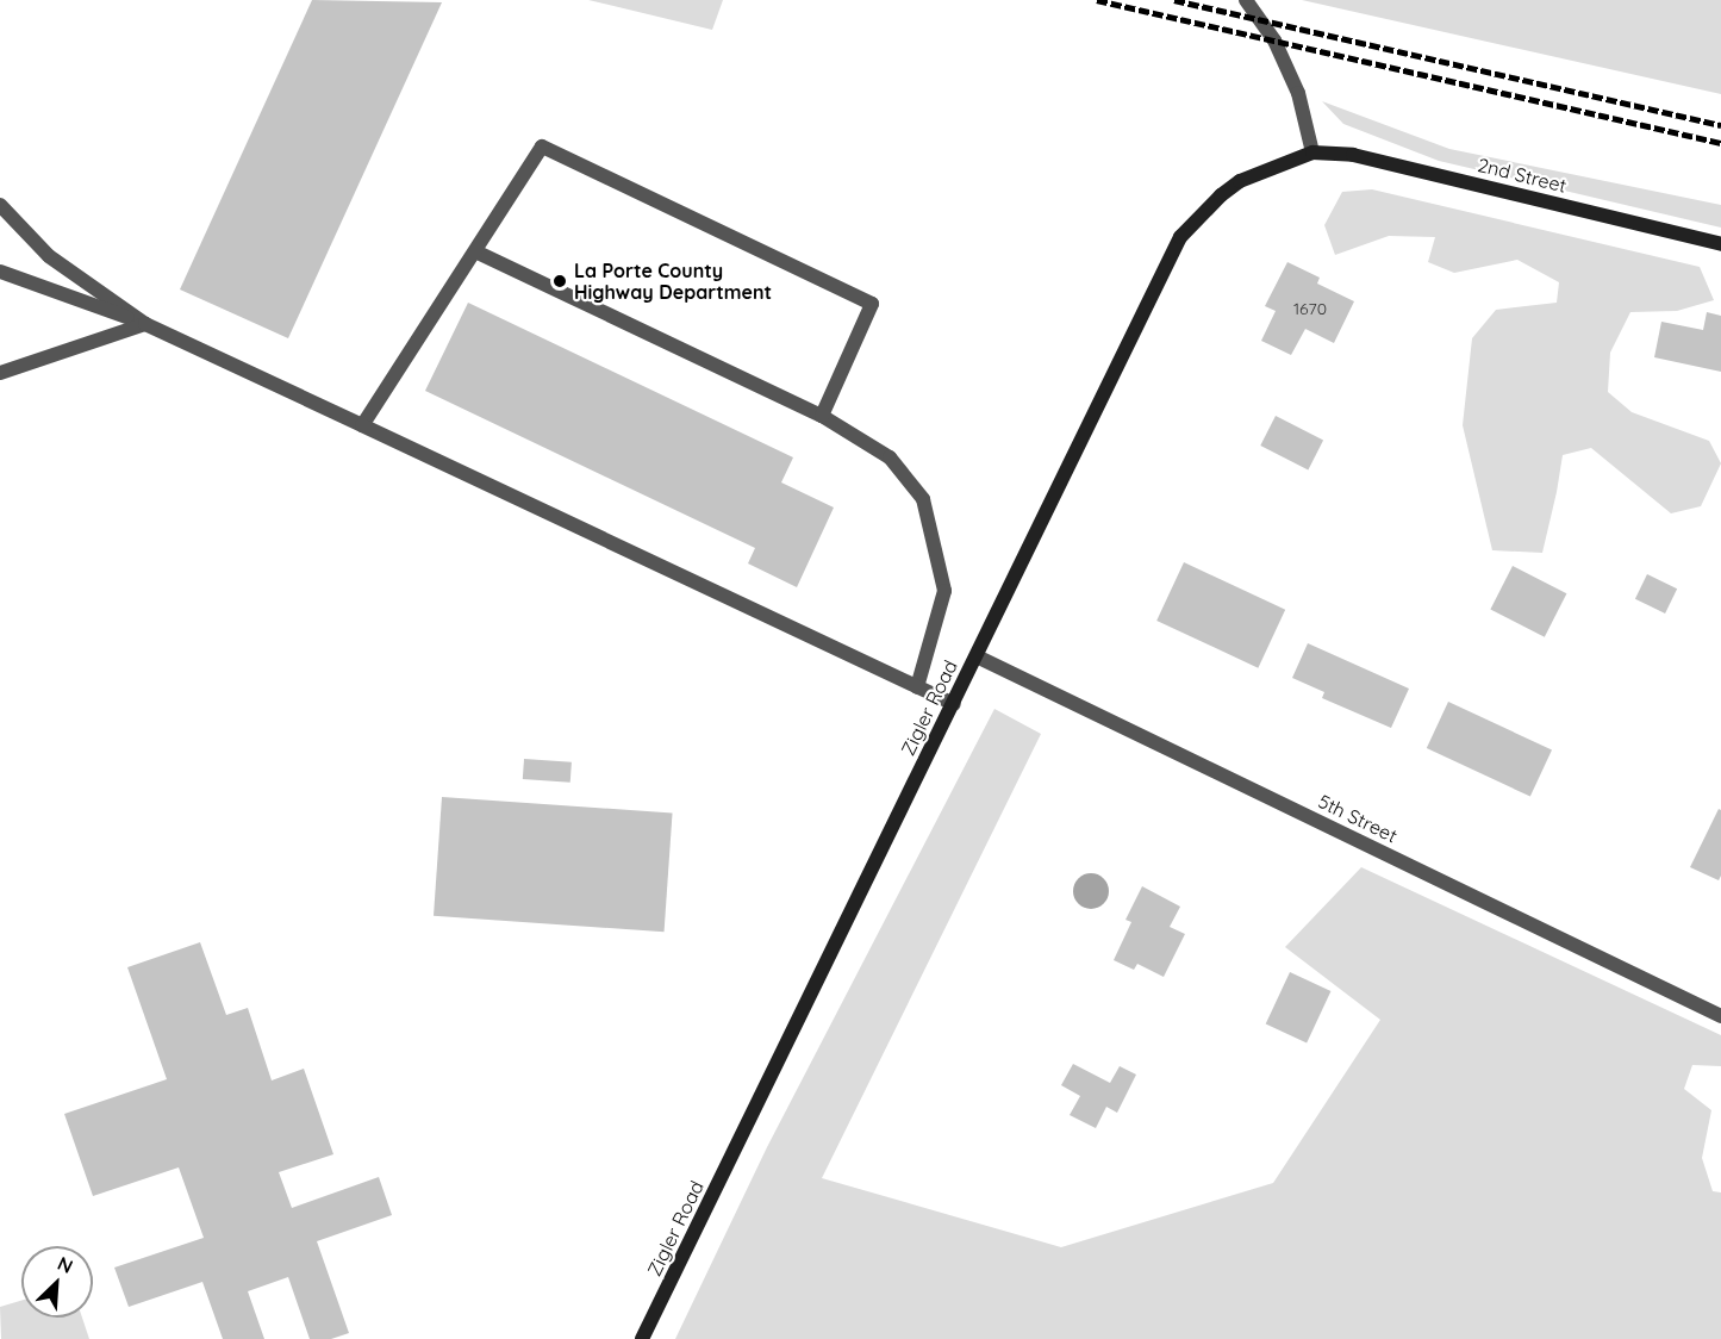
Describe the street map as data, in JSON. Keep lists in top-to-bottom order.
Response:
{
  "streets": {
    "street": ["2nd Street", "Zigler Road", "5th Street"]
  },
  "crossings": [
    ["2nd Street", "Zigler Road"],
    ["Zigler Road", "5th Street"]
  ],
  "places": ["La Porte County Highway Department"],
  "house_numbers": ["1670"],
  "north": "top right"
}
